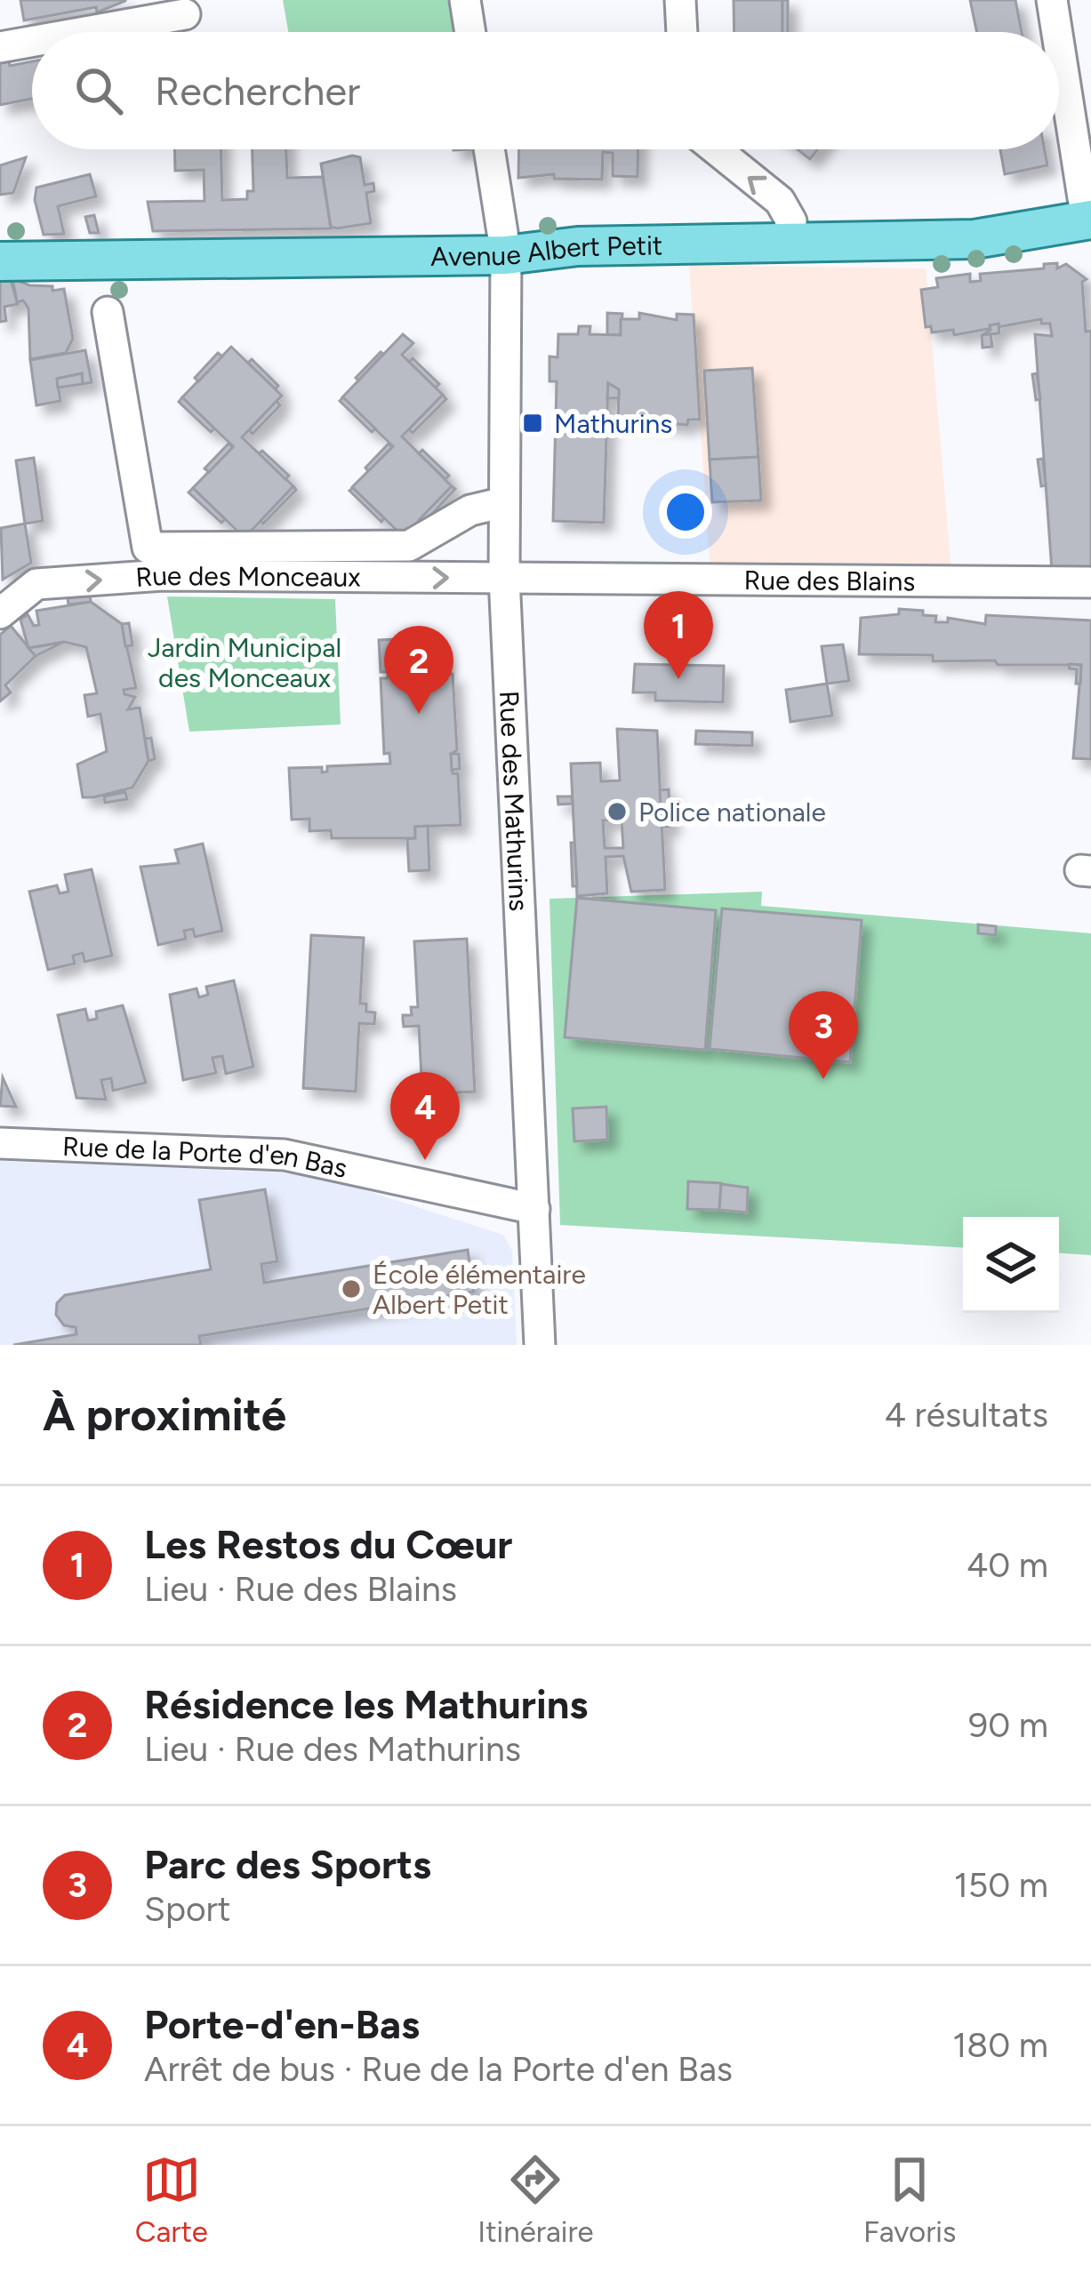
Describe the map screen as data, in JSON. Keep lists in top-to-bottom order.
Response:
{
  "streets": {
    "main road": ["Avenue Albert Petit"],
    "street": [
      "Rue des Monceaux",
      "Rue des Blains",
      "Rue des Mathurins",
      "Rue de la Porte d'en Bas"
    ]
  },
  "crossings": [
    ["Avenue Albert Petit", "Rue des Mathurins"],
    ["Rue des Monceaux", "Rue des Blains"],
    ["Rue des Monceaux", "Rue des Mathurins"],
    ["Rue des Blains", "Rue des Mathurins"],
    ["Rue des Mathurins", "Rue de la Porte d'en Bas"]
  ],
  "one_way": ["Rue des Monceaux"],
  "parks": ["Jardin Municipal des Monceaux"],
  "places": {
    "transit": ["Mathurins"],
    "other": ["Police nationale", "École élémentaire Albert Petit"]
  },
  "page": {
    "search": "Rechercher",
    "pins": [
      "1",
      "2",
      "3",
      "4"
    ],
    "heading": ["À proximité", "4 résultats"],
    "list": [
      {
        "mark": "1",
        "name": "Les Restos du Cœur",
        "note": "Lieu · Rue des Blains",
        "value": "40 m"
      },
      {
        "mark": "2",
        "name": "Résidence les Mathurins",
        "note": "Lieu · Rue des Mathurins",
        "value": "90 m"
      },
      {
        "mark": "3",
        "name": "Parc des Sports",
        "note": "Sport",
        "value": "150 m"
      },
      {
        "mark": "4",
        "name": "Porte-d'en-Bas",
        "note": "Arrêt de bus · Rue de la Porte d'en Bas",
        "value": "180 m"
      }
    ],
    "nav": ["Carte", "Itinéraire", "Favoris"]
  }
}
